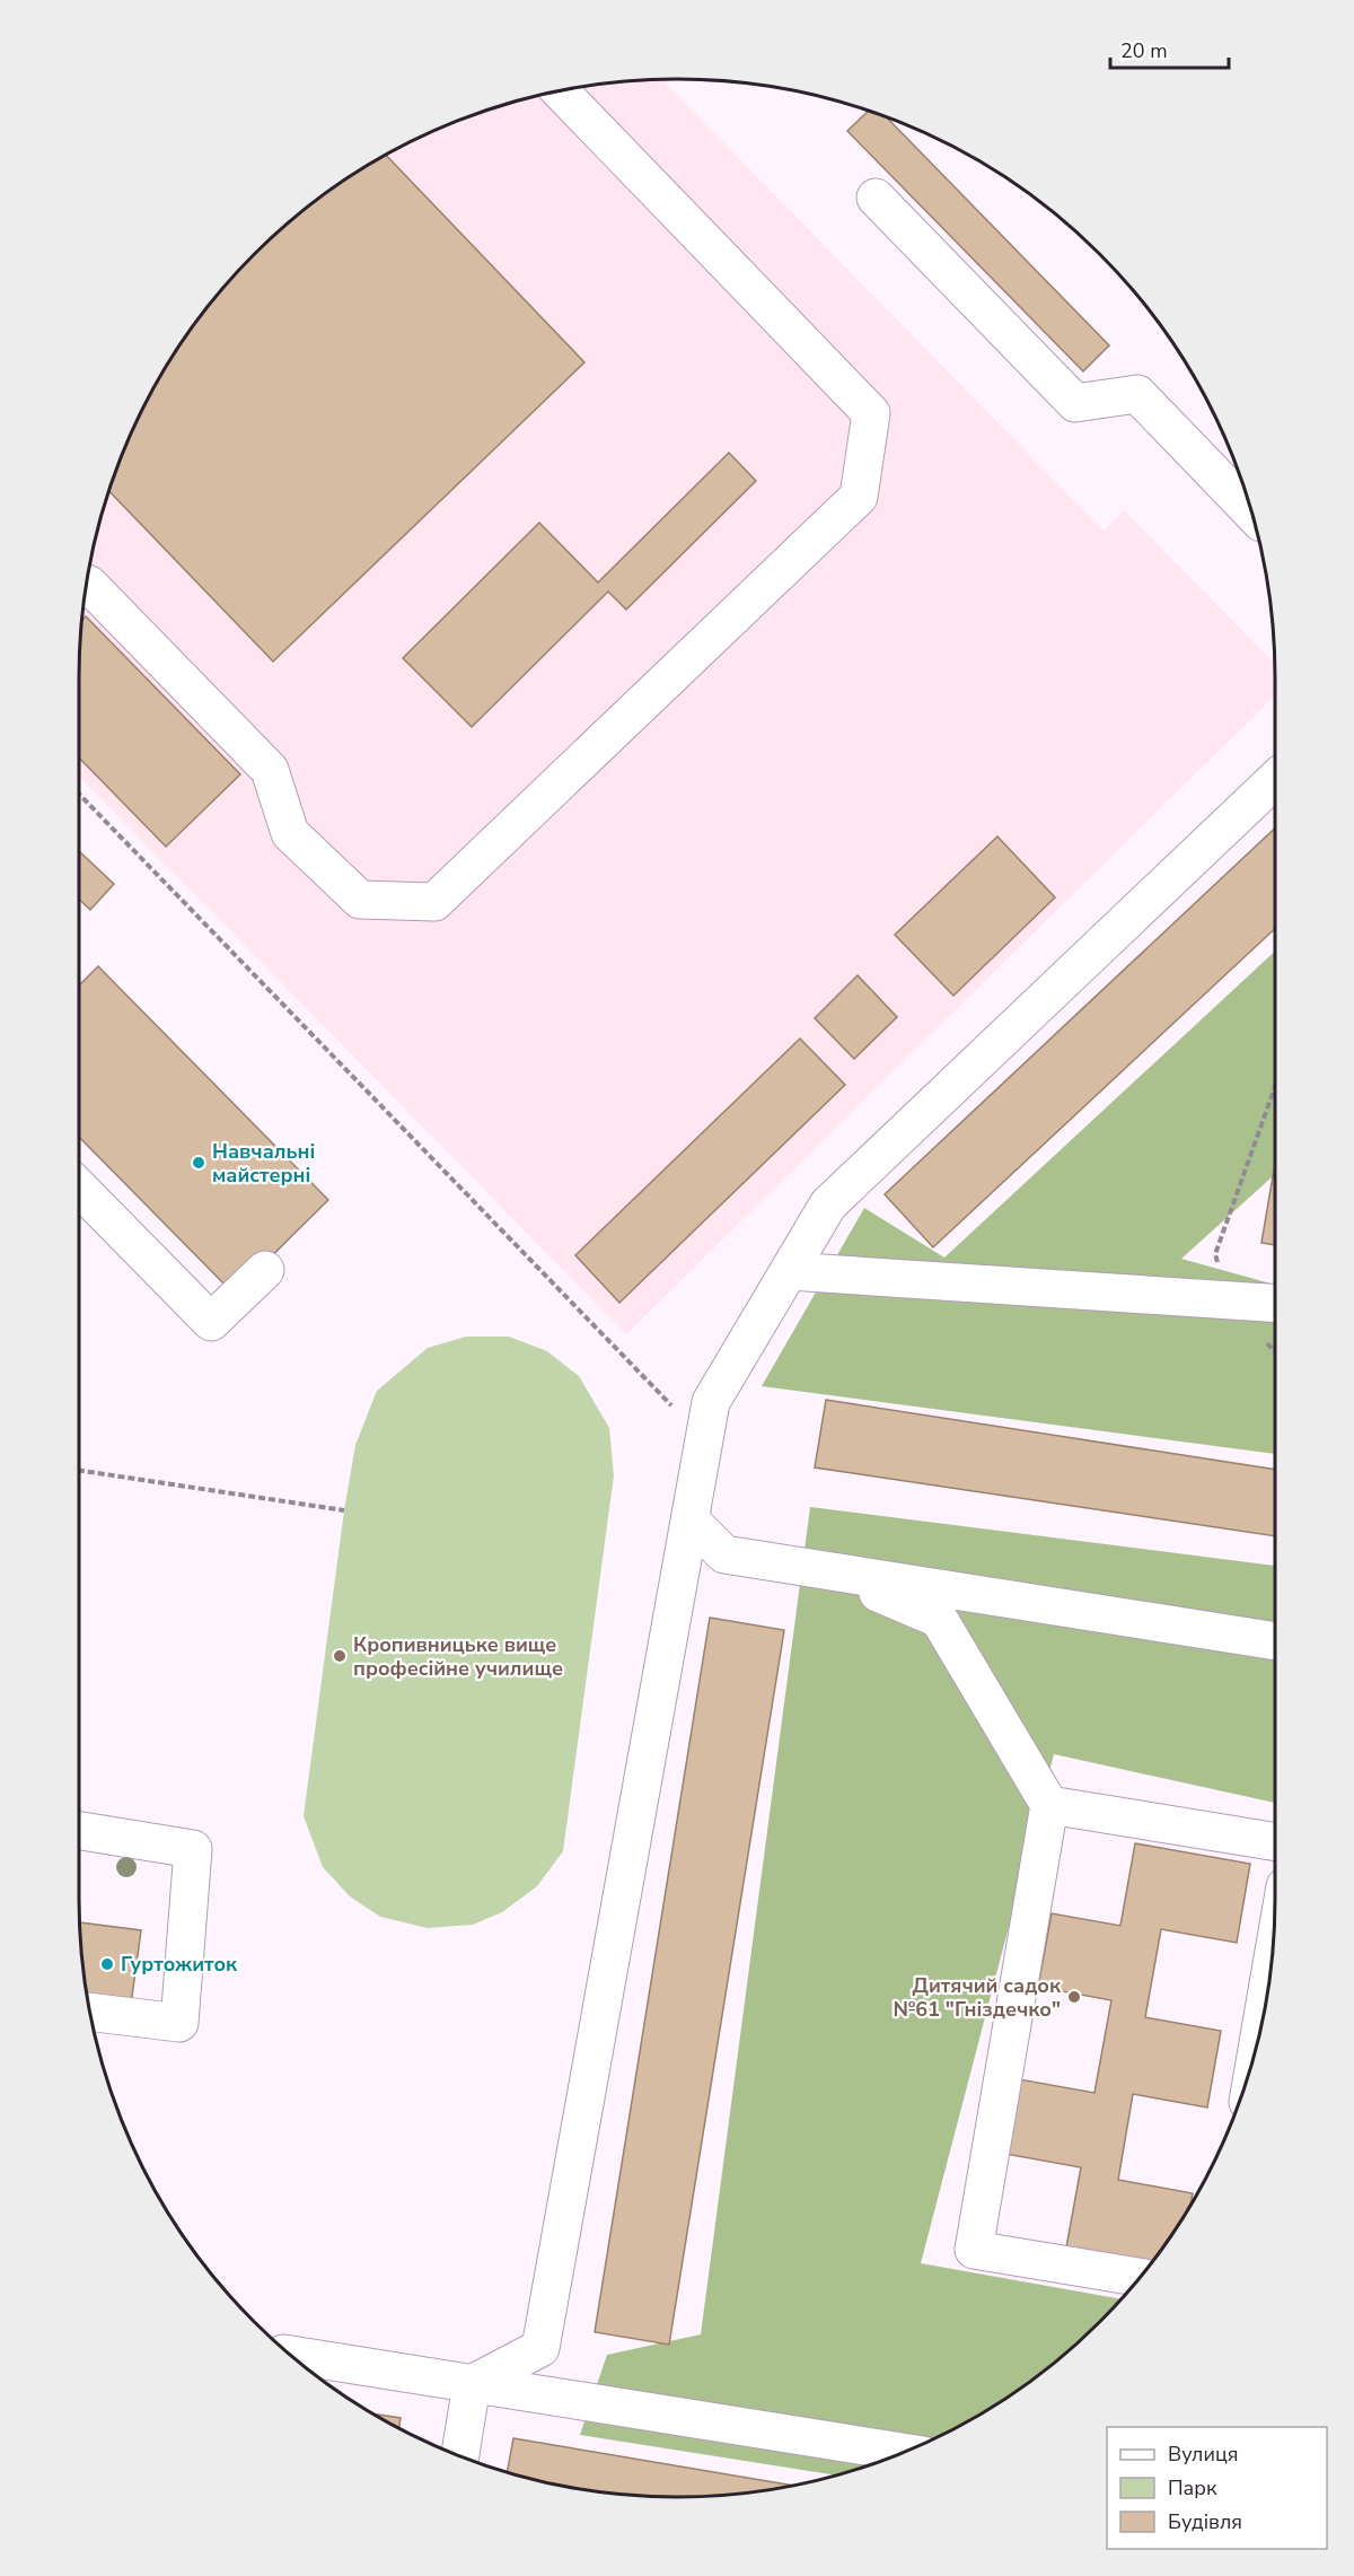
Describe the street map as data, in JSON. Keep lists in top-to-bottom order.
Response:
{
  "places": [
    "Навчальні майстерні",
    "Кропивницьке вище професійне училище",
    "Гуртожиток",
    "Дитячий садок №61 \"Гніздечко\""
  ],
  "legend": ["Вулиця", "Парк", "Будівля"],
  "scale_bar": "20 m"
}
